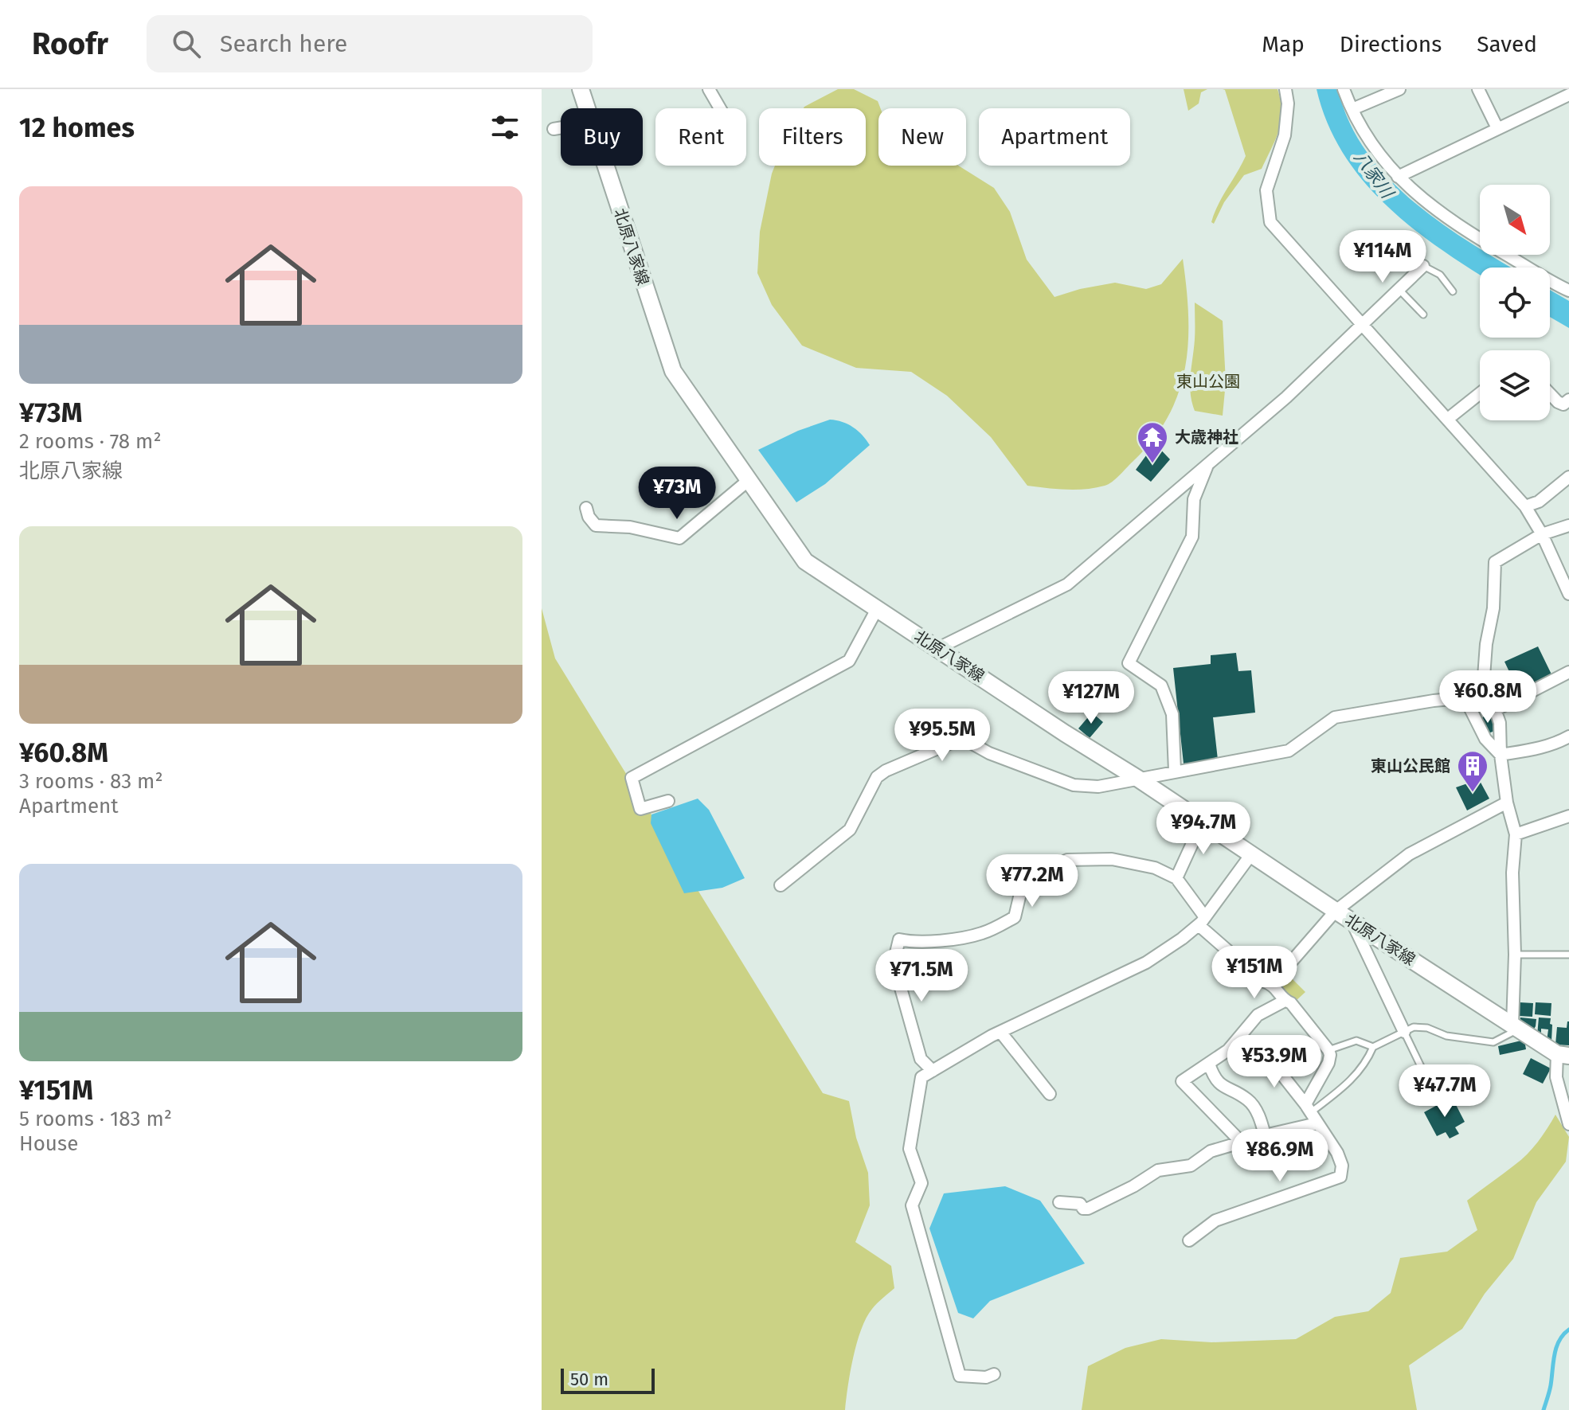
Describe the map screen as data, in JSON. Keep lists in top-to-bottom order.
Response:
{
  "streets": {
    "main road": ["北原八家線"]
  },
  "water": ["八家川"],
  "parks": ["東山公園"],
  "places": {
    "temple": ["大歳神社"],
    "building": ["東山公民館"]
  },
  "scale_bar": "50 m",
  "north": "bottom right",
  "page": {
    "header": "Roofr",
    "search": "Search here",
    "nav": ["Map", "Directions", "Saved"],
    "heading": "12 homes",
    "chip": [
      "Buy",
      "Rent",
      "Filters",
      "New",
      "Apartment"
    ],
    "list": [
      {
        "name": "¥73M",
        "note": "2 rooms · 78 m² · 北原八家線"
      },
      {
        "name": "¥60.8M",
        "note": "3 rooms · 83 m² · Apartment"
      },
      {
        "name": "¥151M",
        "note": "5 rooms · 183 m² · House"
      }
    ],
    "price": [
      "¥114M",
      "¥73M",
      "¥60.8M",
      "¥127M",
      "¥95.5M",
      "¥94.7M",
      "¥77.2M",
      "¥151M",
      "¥71.5M",
      "¥53.9M",
      "¥47.7M",
      "¥86.9M"
    ],
    "scale": "50 m"
  }
}
